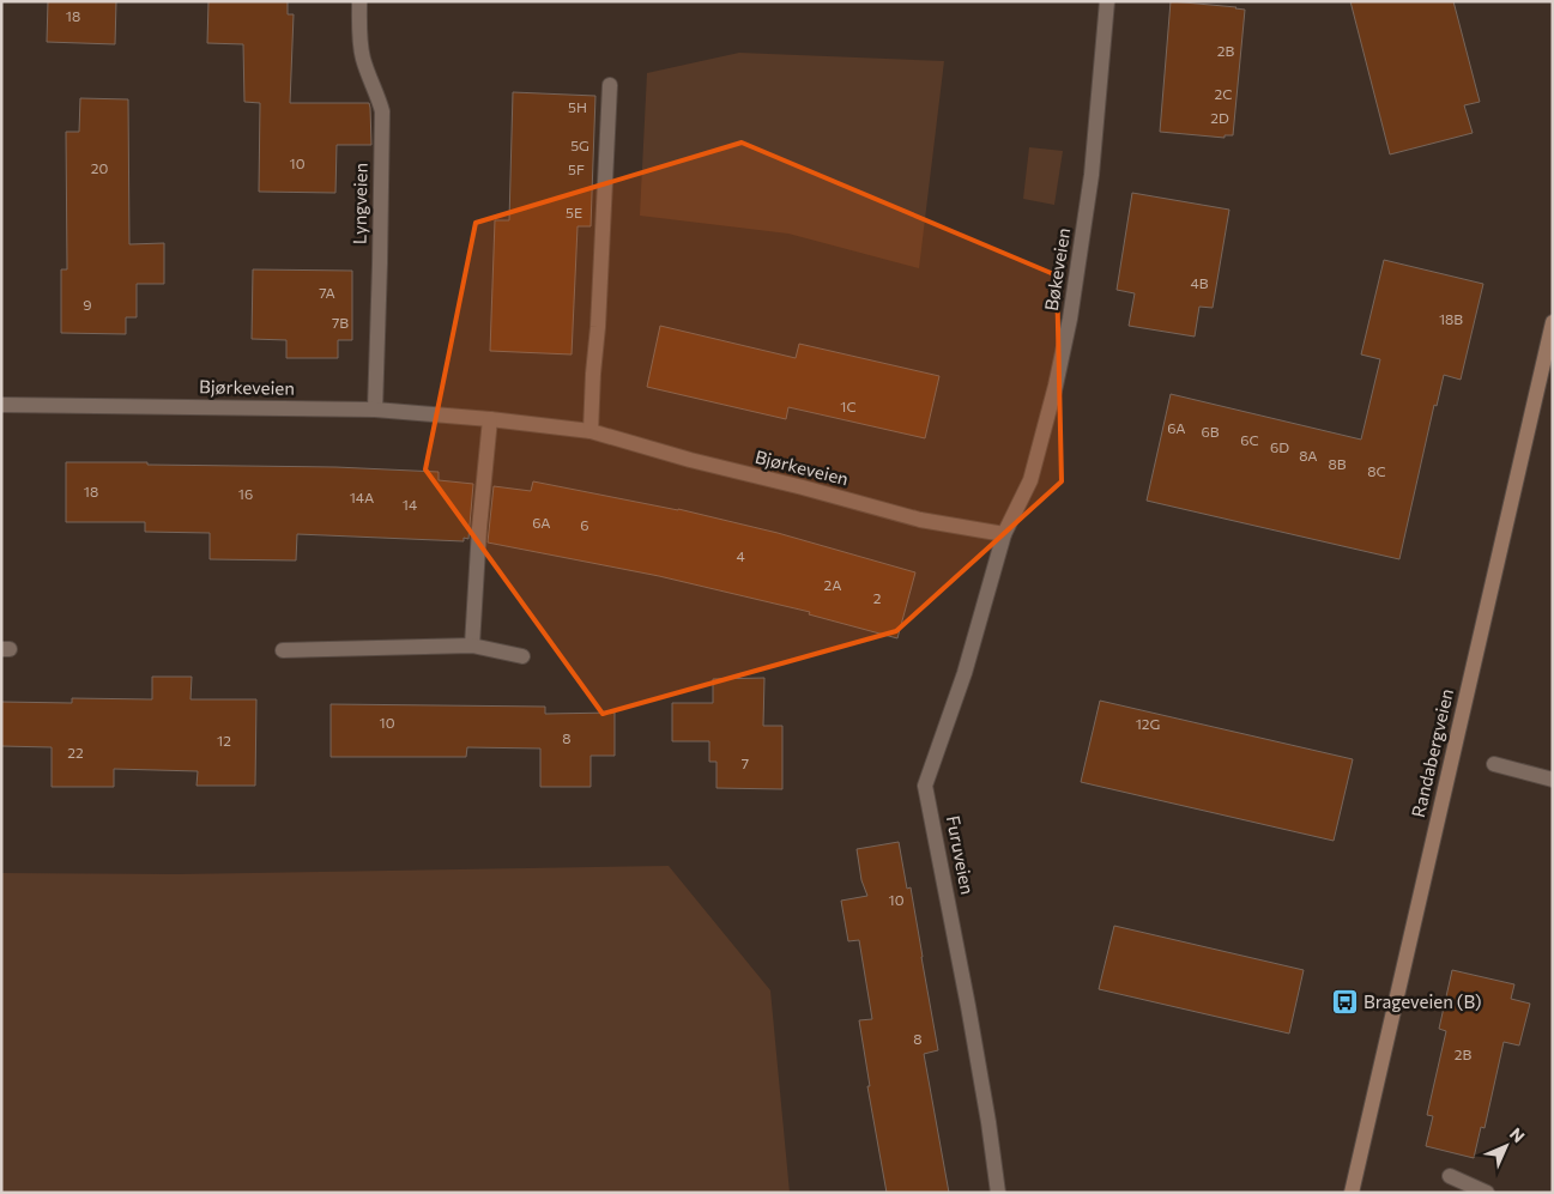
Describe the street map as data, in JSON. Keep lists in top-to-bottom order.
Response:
{
  "streets": {
    "main road": ["Randabergveien"],
    "street": [
      "Lyngveien",
      "Bøkeveien",
      "Bjørkeveien",
      "Furuveien"
    ]
  },
  "crossings": [
    ["Lyngveien", "Bjørkeveien"],
    ["Bøkeveien", "Bjørkeveien"],
    ["Bøkeveien", "Furuveien"],
    ["Bjørkeveien", "Furuveien"]
  ],
  "places": {
    "bus stop": ["Brageveien (B)"]
  },
  "house_numbers": [
    "18",
    "2B",
    "2C",
    "5H",
    "2D",
    "5G",
    "10",
    "20",
    "5F",
    "5E",
    "4B",
    "7A",
    "9",
    "18B",
    "7B",
    "1C",
    "6A",
    "6B",
    "6C",
    "6D",
    "8A",
    "8B",
    "8C",
    "18",
    "16",
    "14A",
    "14",
    "6A",
    "6",
    "4",
    "2A",
    "2",
    "10",
    "12G",
    "8",
    "12",
    "22",
    "7",
    "10",
    "8",
    "2B"
  ],
  "north": "top right"
}
